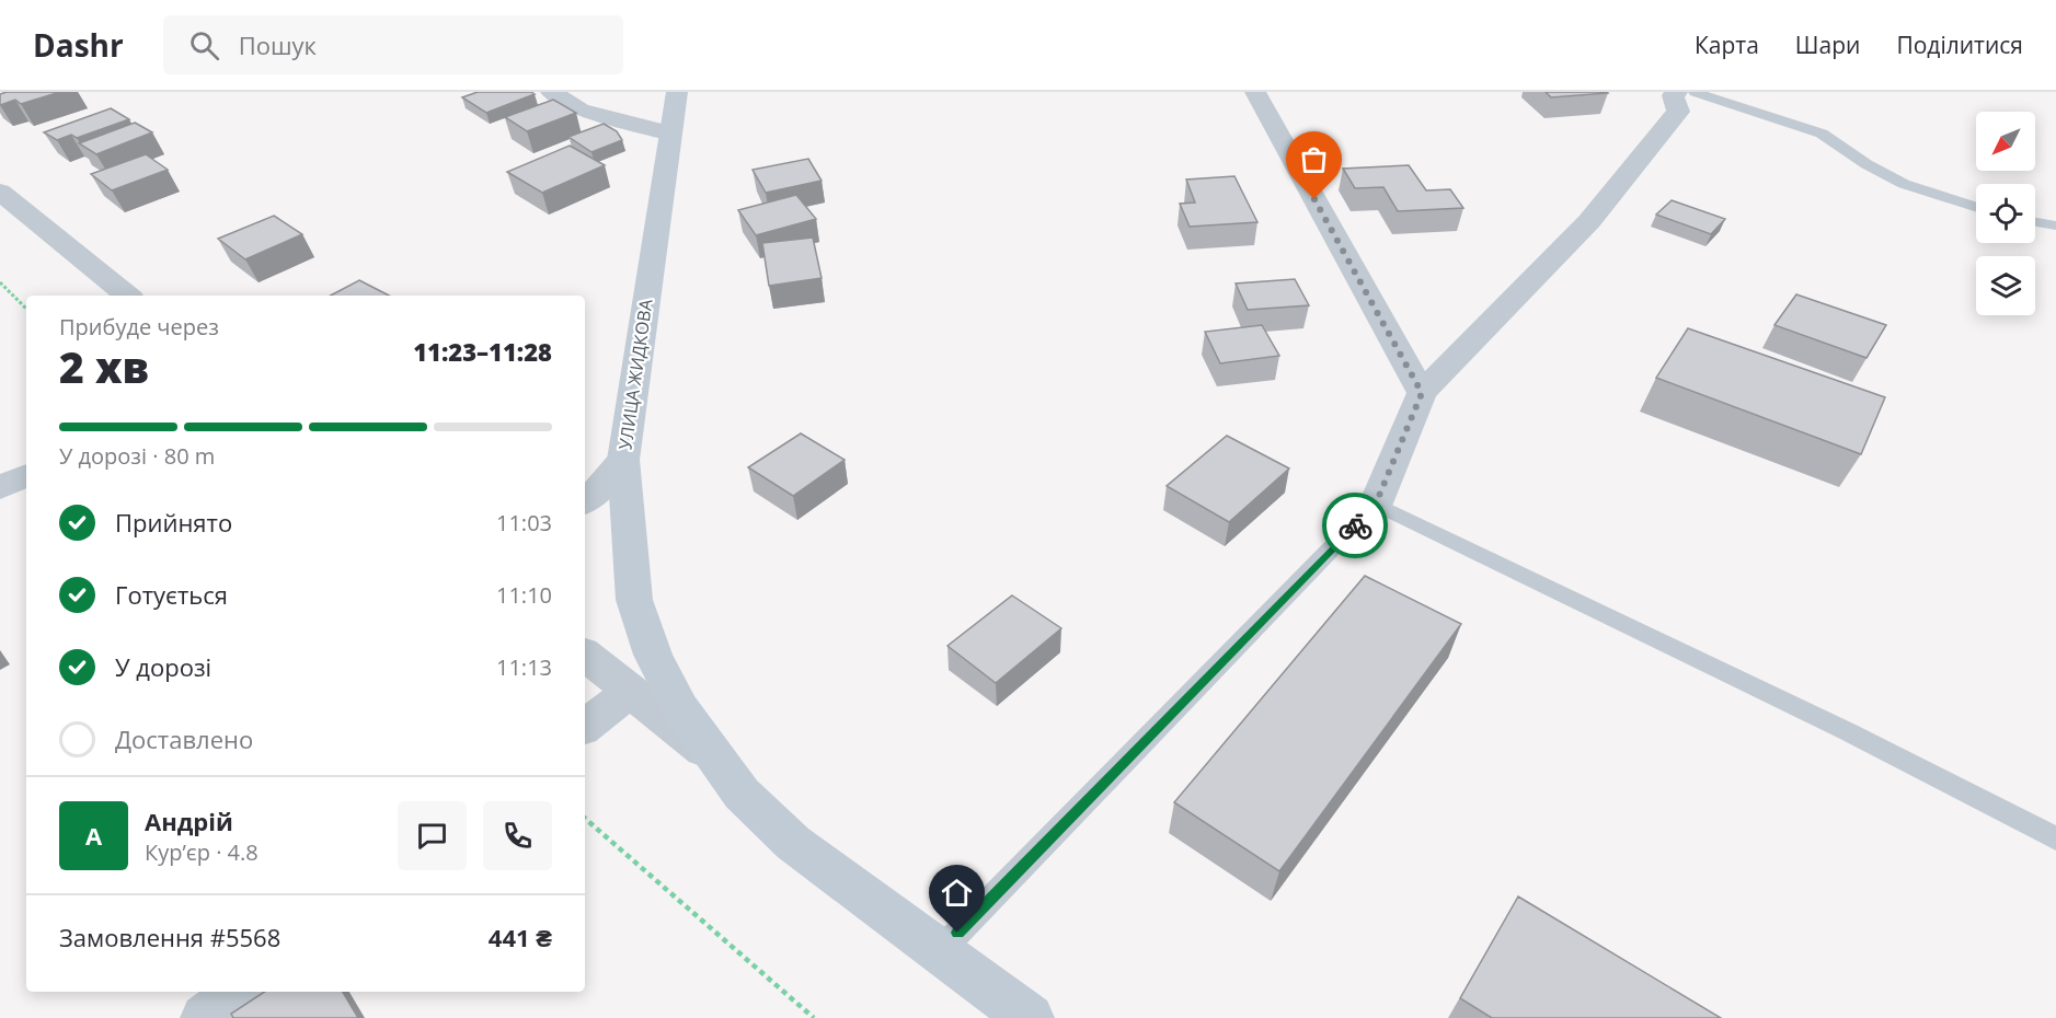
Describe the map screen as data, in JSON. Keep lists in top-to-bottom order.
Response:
{
  "streets": {
    "main road": ["УЛИЦА ЖИДКОВА"]
  },
  "north": "bottom left",
  "page": {
    "header": "Dashr",
    "search": "Пошук",
    "nav": ["Карта", "Шари", "Поділитися"],
    "heading": ["2 хв", "Прибуде через", "11:23–11:28"],
    "panel": [
      "Андрій",
      "Кур’єр · 4.8",
      "Замовлення #5568",
      "441 ₴"
    ],
    "bar": "У дорозі · 80 m",
    "list": [
      ["Прийнято", "11:03"],
      ["Готується", "11:10"],
      ["У дорозі", "11:13"],
      "Доставлено"
    ],
    "round": "А"
  }
}
